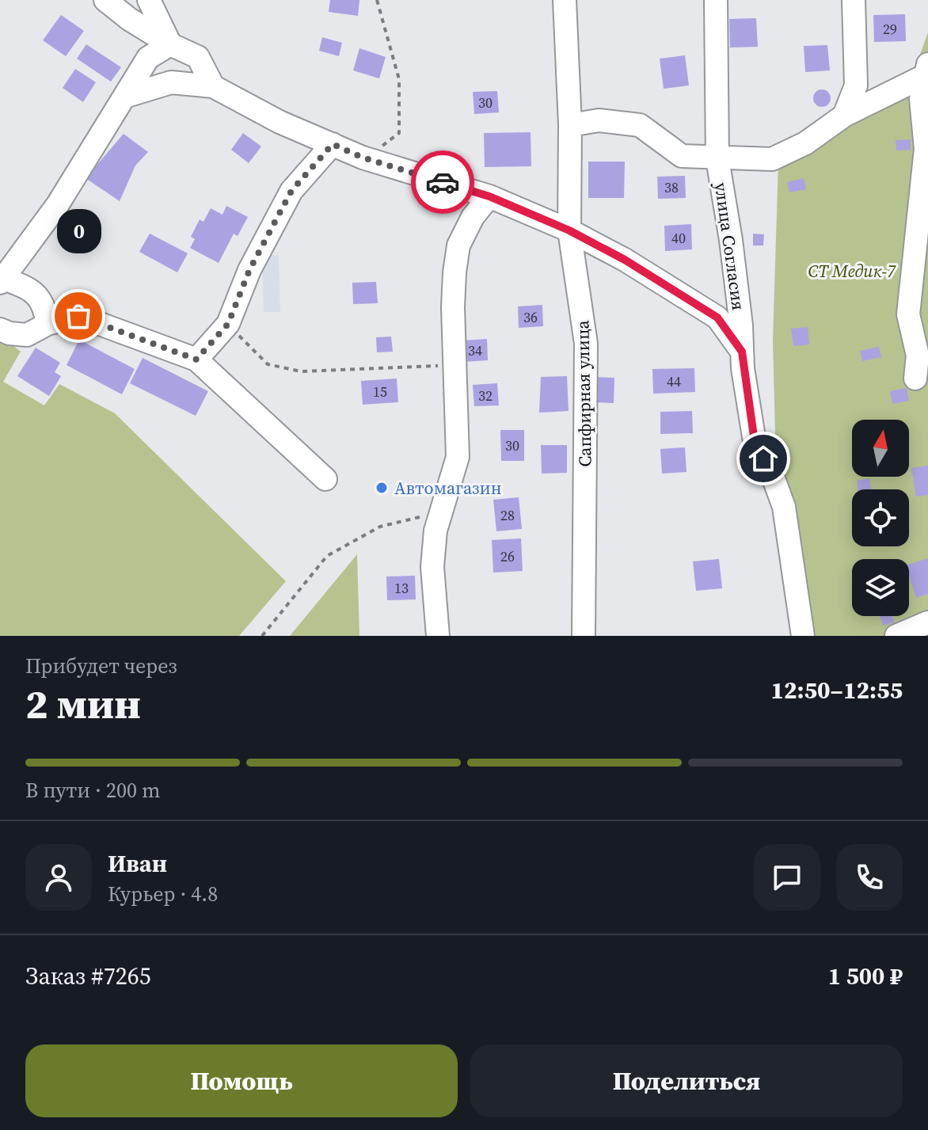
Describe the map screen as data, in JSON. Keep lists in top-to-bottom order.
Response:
{
  "streets": {
    "street": ["улица Согласия", "Сапфирная улица"]
  },
  "parks": ["СТ Медик-7"],
  "places": ["0", "Автомагазин"],
  "house_numbers": [
    "29",
    "30",
    "38",
    "40",
    "36",
    "34",
    "44",
    "15",
    "32",
    "30",
    "28",
    "26",
    "13"
  ],
  "north": "top",
  "page": {
    "bubble": "0",
    "heading": ["2 мин", "Прибудет через", "12:50–12:55"],
    "panel": [
      "Иван",
      "Курьер · 4.8",
      "Заказ #7265",
      "1 500 ₽"
    ],
    "bar": "В пути · 200 m",
    "buttons": ["Помощь", "Поделиться"]
  }
}
